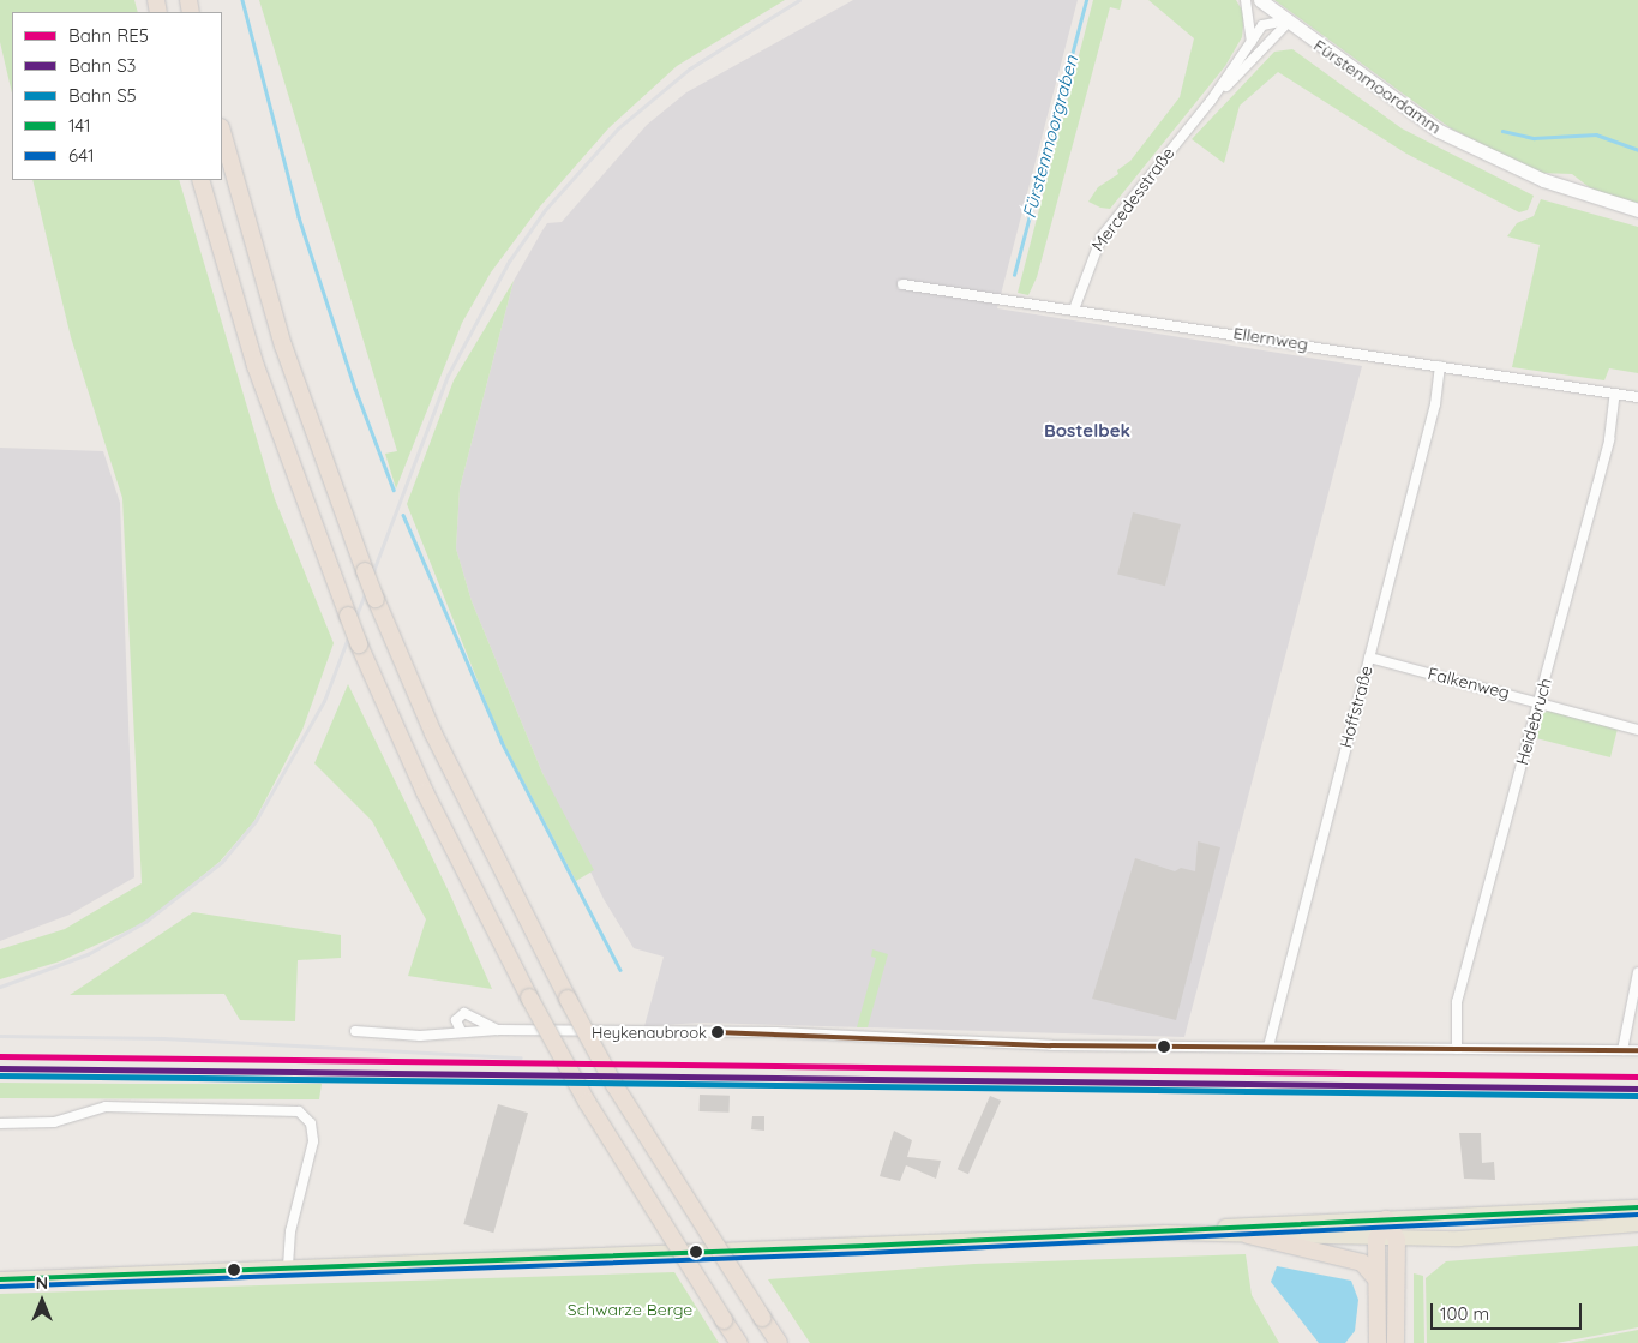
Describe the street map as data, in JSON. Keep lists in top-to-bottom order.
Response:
{
  "streets": {
    "main road": ["Fürstenmoordamm"],
    "street": [
      "Mercedesstraße",
      "Ellernweg",
      "Falkenweg",
      "Hoffstraße",
      "Heidebruch"
    ]
  },
  "crossings": [
    ["Fürstenmoordamm", "Mercedesstraße"],
    ["Mercedesstraße", "Ellernweg"],
    ["Ellernweg", "Hoffstraße"],
    ["Ellernweg", "Heidebruch"],
    ["Falkenweg", "Hoffstraße"],
    ["Falkenweg", "Heidebruch"]
  ],
  "districts": ["Bostelbek"],
  "water": ["Fürstenmoorgraben"],
  "parks": ["Schwarze Berge"],
  "places": ["Heykenaubrook"],
  "lines": [
    "rail line RE5",
    "rail line S3",
    "rail line S5",
    "transit line 141",
    "transit line 641"
  ],
  "legend": [
    "Bahn RE5",
    "Bahn S3",
    "Bahn S5",
    "141",
    "641"
  ],
  "scale_bar": "100 m",
  "north": "top"
}
